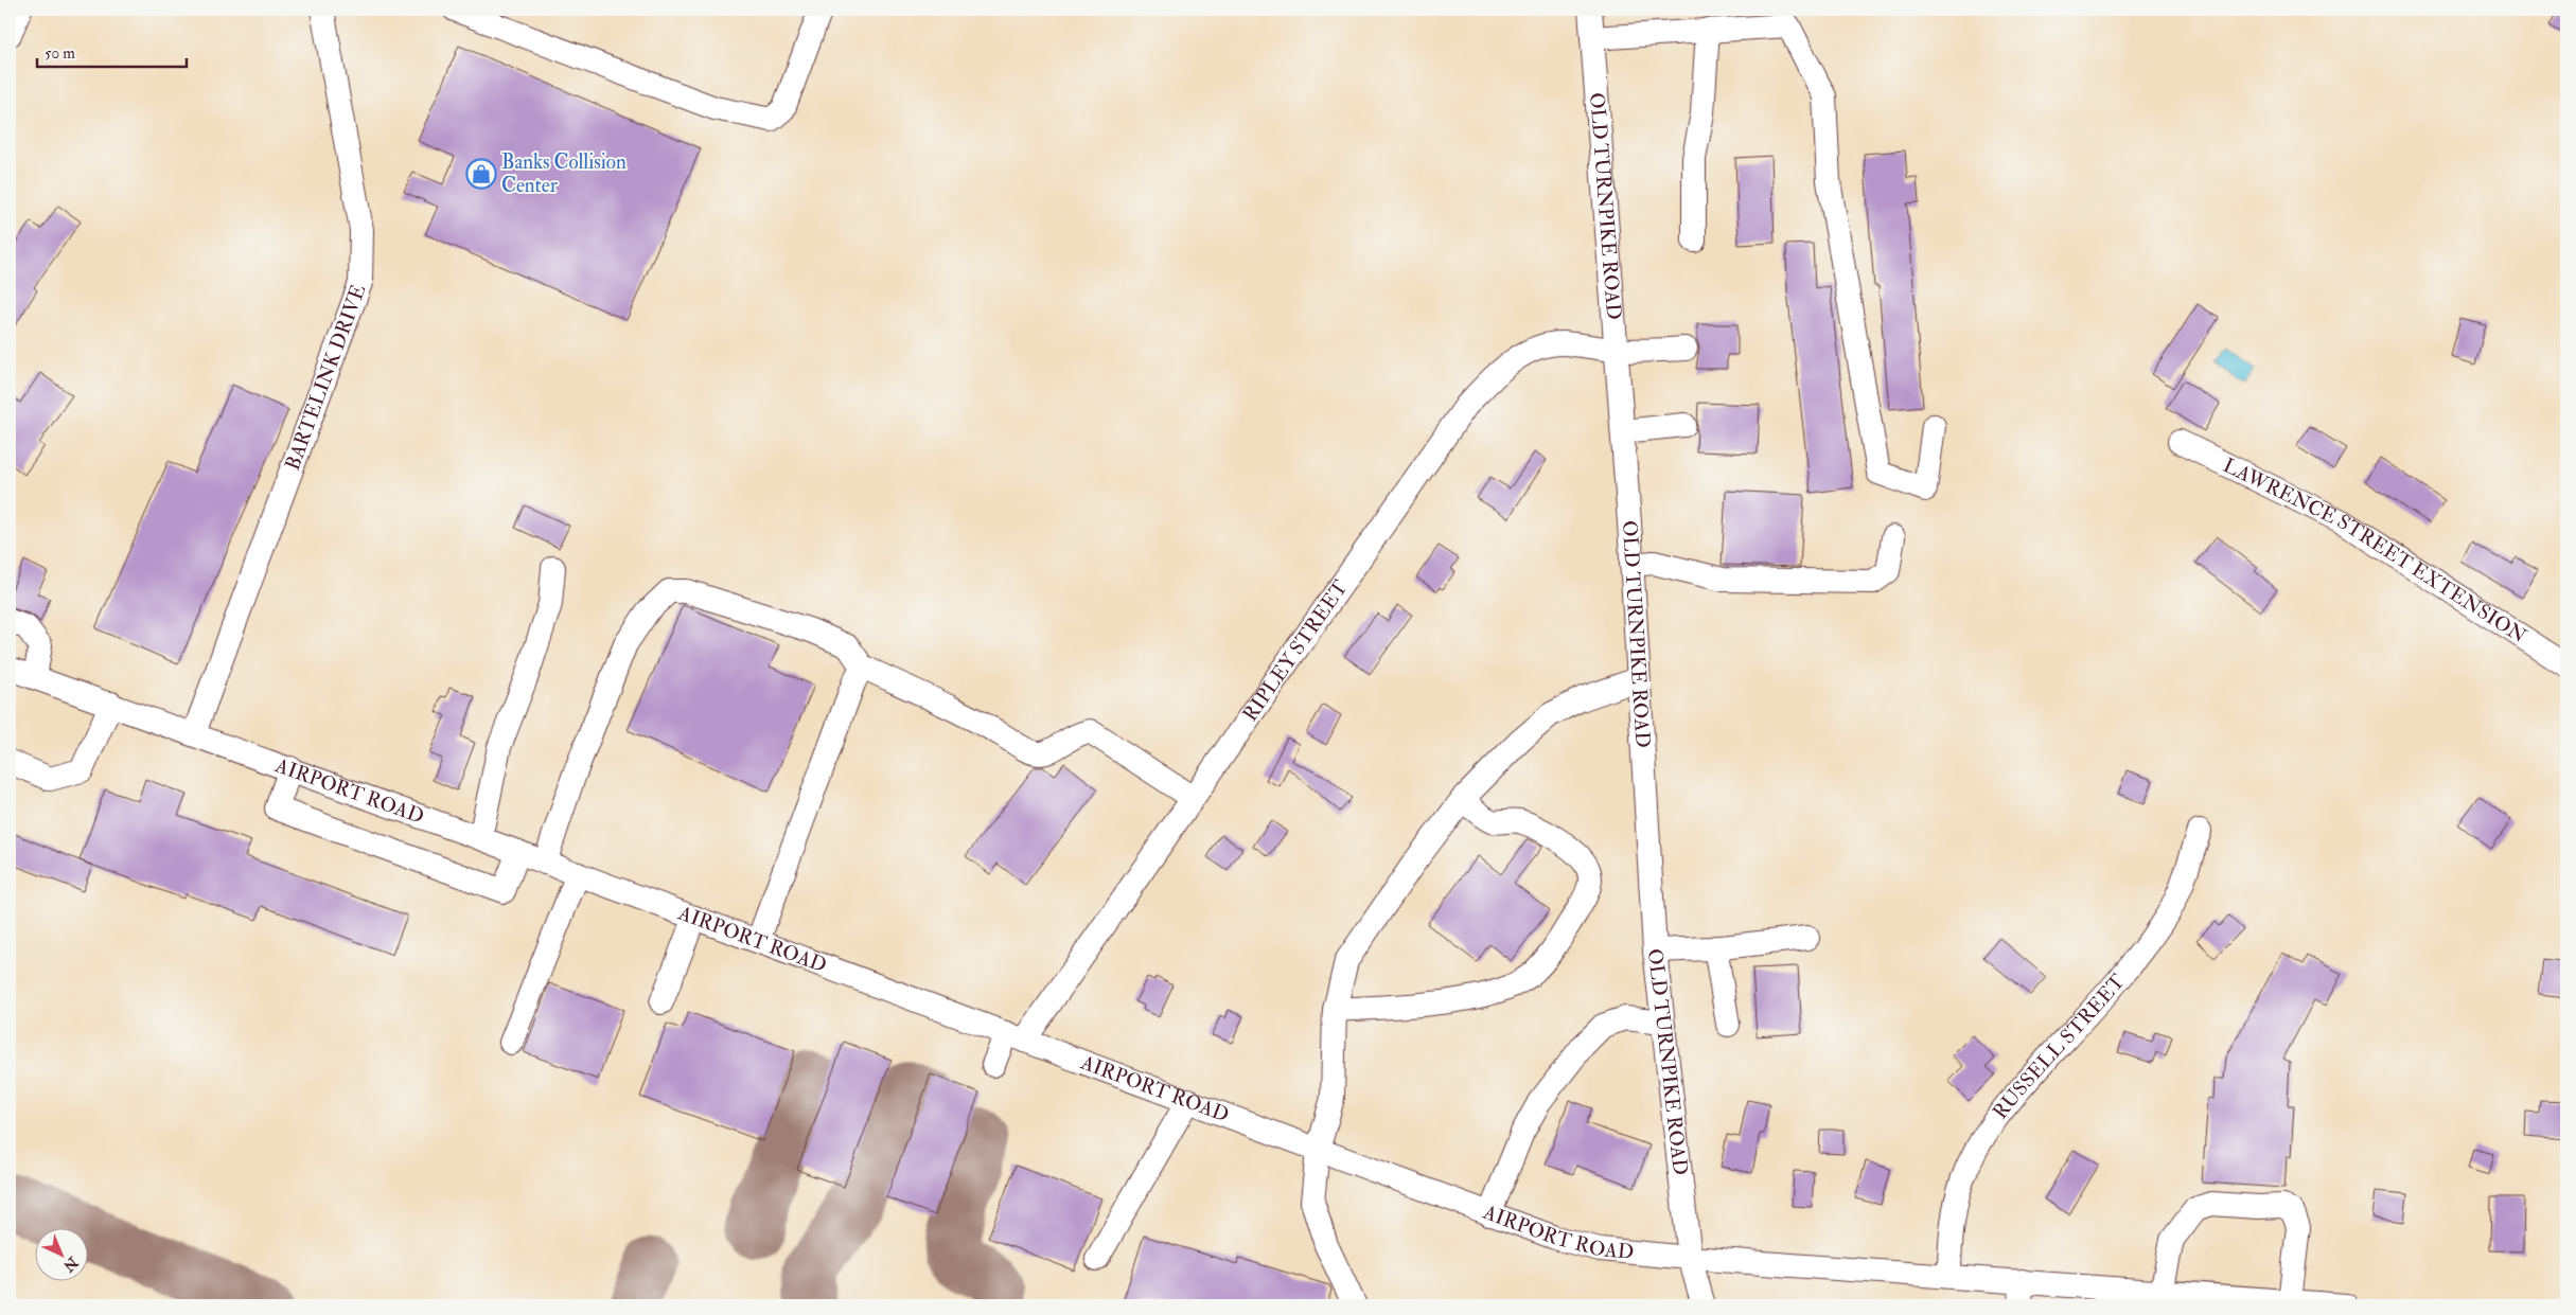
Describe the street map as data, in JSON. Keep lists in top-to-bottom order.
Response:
{
  "streets": {
    "street": [
      "OLD TURNPIKE ROAD",
      "BARTELINK DRIVE",
      "LAWRENCE STREET EXTENSION",
      "RIPLEY STREET",
      "AIRPORT ROAD",
      "RUSSELL STREET"
    ]
  },
  "crossings": [
    ["OLD TURNPIKE ROAD", "RIPLEY STREET"],
    ["OLD TURNPIKE ROAD", "AIRPORT ROAD"],
    ["BARTELINK DRIVE", "AIRPORT ROAD"],
    ["RIPLEY STREET", "AIRPORT ROAD"],
    ["AIRPORT ROAD", "RUSSELL STREET"]
  ],
  "places": {
    "shop": ["Banks Collision Center"]
  },
  "scale_bar": "50 m",
  "north": "bottom right"
}
